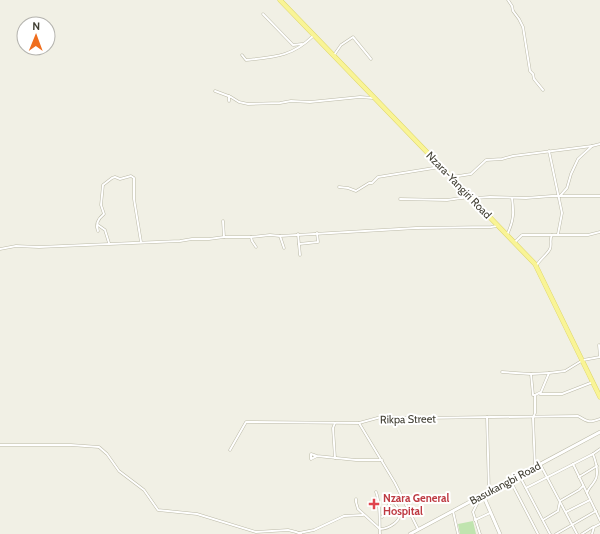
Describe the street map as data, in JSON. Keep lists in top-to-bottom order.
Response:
{
  "streets": {
    "main road": ["Nzara-Yangiri Road"],
    "street": ["Rikpa Street", "Basukangbi Road"]
  },
  "places": {
    "health": ["Nzara General Hospital"]
  },
  "north": "top"
}
